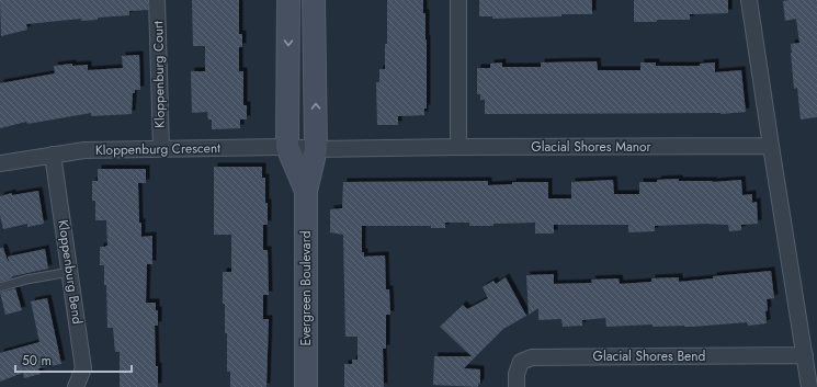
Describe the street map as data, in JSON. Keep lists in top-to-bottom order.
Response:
{
  "streets": {
    "street": [
      "Kloppenburg Court",
      "Glacial Shores Manor",
      "Kloppenburg Crescent",
      "Kloppenburg Bend",
      "Evergreen Boulevard",
      "Glacial Shores Bend"
    ]
  },
  "crossings": [
    ["Kloppenburg Court", "Kloppenburg Crescent"],
    ["Glacial Shores Manor", "Kloppenburg Crescent"],
    ["Glacial Shores Manor", "Evergreen Boulevard"],
    ["Kloppenburg Crescent", "Kloppenburg Bend"],
    ["Kloppenburg Crescent", "Evergreen Boulevard"]
  ],
  "scale_bar": "50 m"
}
